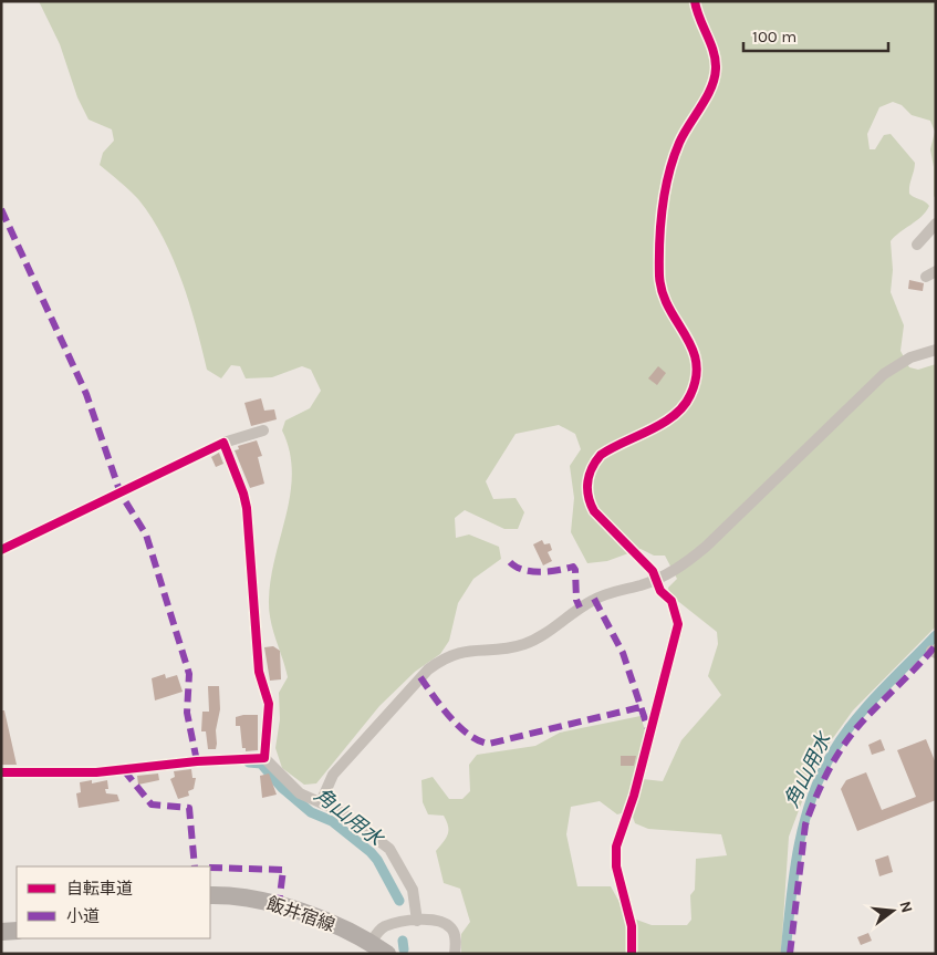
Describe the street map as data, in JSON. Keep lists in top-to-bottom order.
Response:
{
  "streets": {
    "main road": ["飯井宿線"]
  },
  "water": ["角山用水"],
  "legend": ["自転車道", "小道"],
  "scale_bar": "100 m",
  "north": "right"
}
